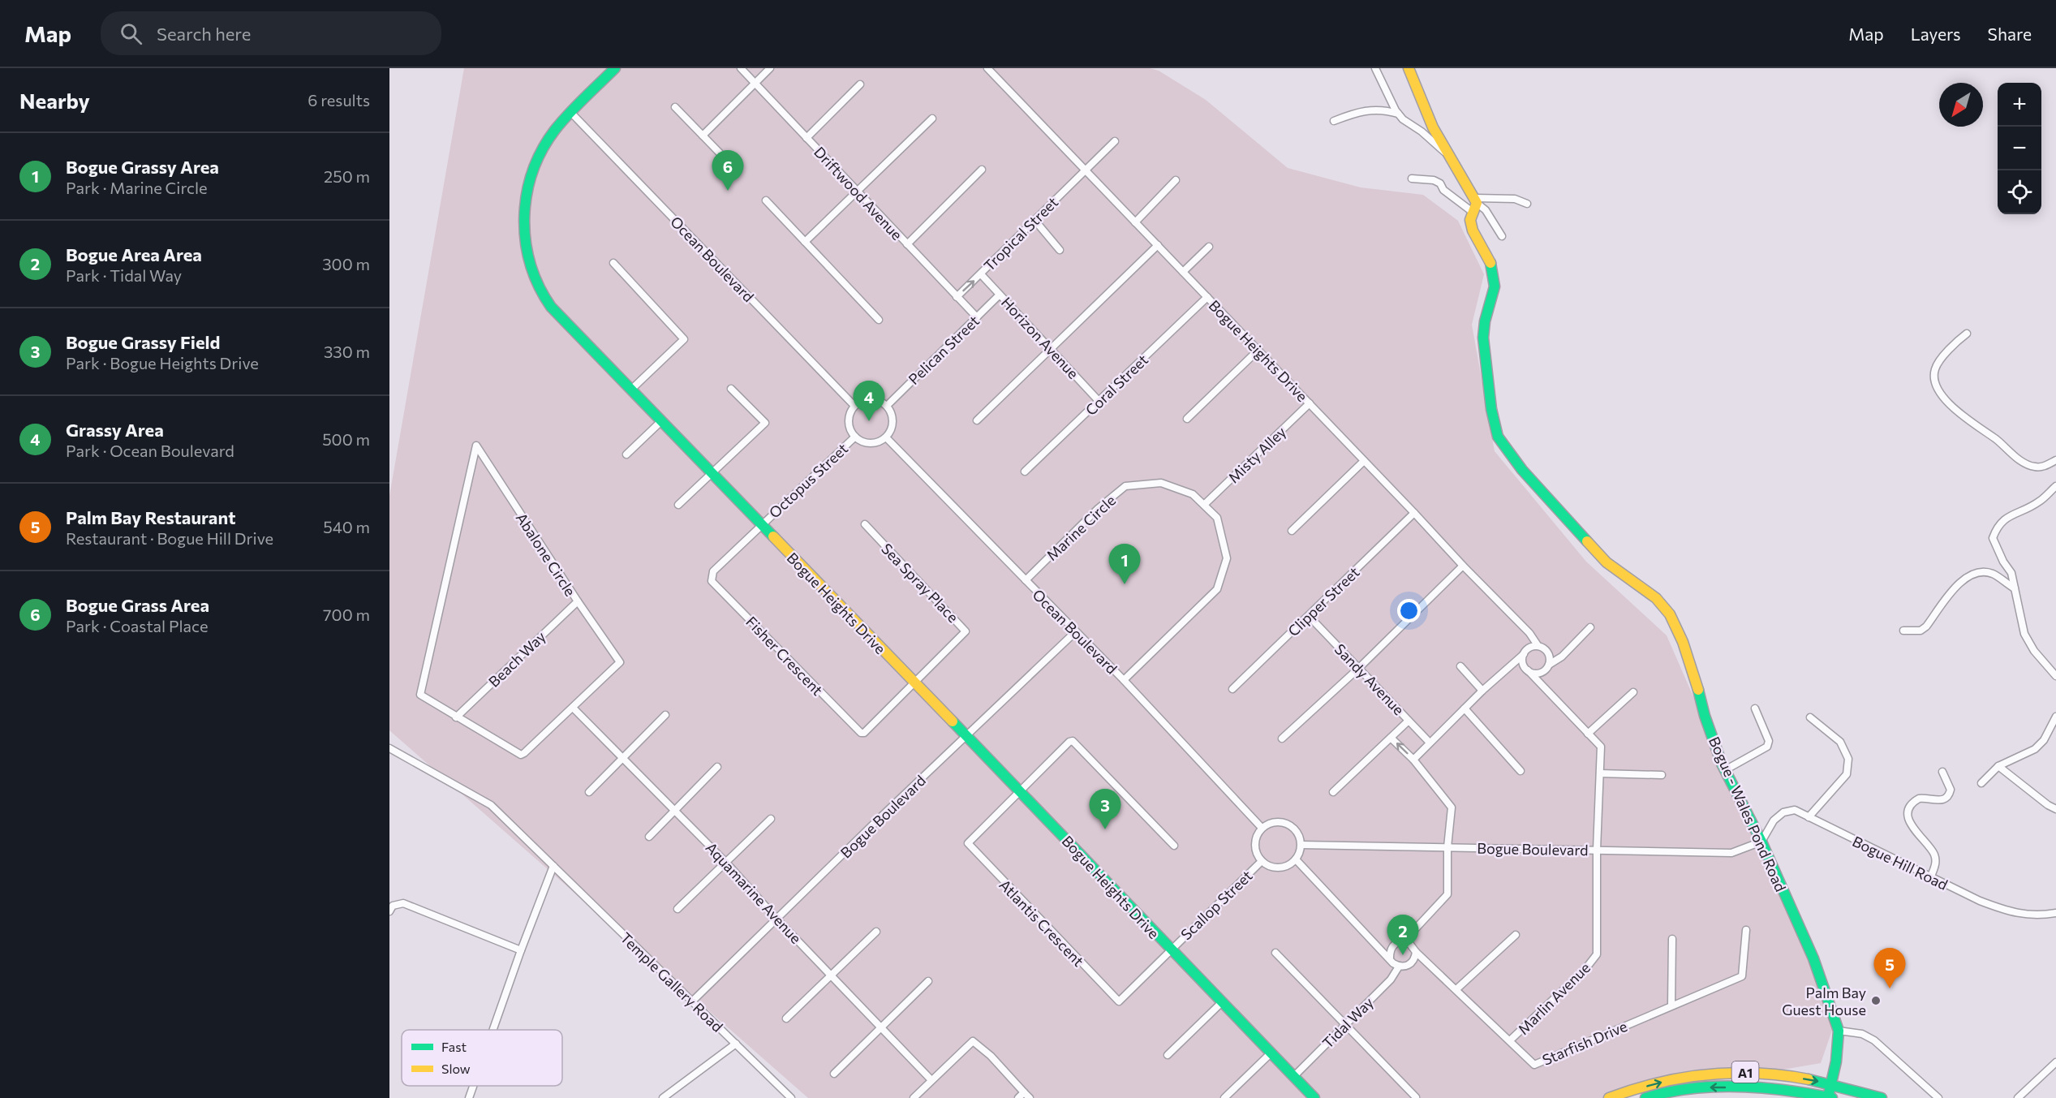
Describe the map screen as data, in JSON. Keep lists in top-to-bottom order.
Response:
{
  "streets": {
    "street": [
      "Driftwood Avenue",
      "Tropical Street",
      "Ocean Boulevard",
      "Horizon Avenue",
      "Pelican Street",
      "Bogue Heights Drive",
      "Coral Street",
      "Misty Alley",
      "Octopus Street",
      "Marine Circle",
      "Abalone Circle",
      "Sea Spray Place",
      "Clipper Street",
      "Fisher Crescent",
      "Beach Way",
      "Sandy Avenue",
      "Bogue - Wales Pond Road",
      "Bogue Boulevard",
      "Bogue Hill Road",
      "Aquamarine Avenue",
      "Scallop Street",
      "Atlantis Crescent",
      "Temple Gallery Road",
      "Marlin Avenue",
      "Tidal Way",
      "Starfish Drive",
      "A1"
    ]
  },
  "crossings": [
    ["Driftwood Avenue", "Tropical Street"],
    ["Driftwood Avenue", "Pelican Street"],
    ["Tropical Street", "Horizon Avenue"],
    ["Tropical Street", "Bogue Heights Drive"],
    ["Ocean Boulevard", "Pelican Street"],
    ["Ocean Boulevard", "Bogue Heights Drive"],
    ["Ocean Boulevard", "Octopus Street"],
    ["Ocean Boulevard", "Marine Circle"],
    ["Ocean Boulevard", "Bogue Boulevard"],
    ["Ocean Boulevard", "Scallop Street"],
    ["Horizon Avenue", "Pelican Street"],
    ["Horizon Avenue", "Coral Street"],
    ["Pelican Street", "Octopus Street"],
    ["Bogue Heights Drive", "Coral Street"],
    ["Bogue Heights Drive", "Misty Alley"],
    ["Bogue Heights Drive", "Octopus Street"],
    ["Bogue Heights Drive", "Sea Spray Place"],
    ["Bogue Heights Drive", "Clipper Street"],
    ["Bogue Heights Drive", "Fisher Crescent"],
    ["Bogue Heights Drive", "Bogue Boulevard"],
    ["Bogue Heights Drive", "Scallop Street"],
    ["Bogue Heights Drive", "Atlantis Crescent"],
    ["Bogue Heights Drive", "Marlin Avenue"],
    ["Bogue Heights Drive", "Tidal Way"],
    ["Misty Alley", "Marine Circle"],
    ["Octopus Street", "Fisher Crescent"],
    ["Abalone Circle", "Beach Way"],
    ["Abalone Circle", "Aquamarine Avenue"],
    ["Sea Spray Place", "Fisher Crescent"],
    ["Clipper Street", "Sandy Avenue"],
    ["Bogue - Wales Pond Road", "Bogue Boulevard"],
    ["Bogue - Wales Pond Road", "Bogue Hill Road"],
    ["Bogue - Wales Pond Road", "A1"],
    ["Bogue Boulevard", "Bogue Hill Road"],
    ["Bogue Boulevard", "Aquamarine Avenue"],
    ["Bogue Boulevard", "Scallop Street"],
    ["Bogue Boulevard", "Temple Gallery Road"],
    ["Bogue Boulevard", "Marlin Avenue"],
    ["Scallop Street", "Atlantis Crescent"],
    ["Marlin Avenue", "Starfish Drive"],
    ["Tidal Way", "Starfish Drive"]
  ],
  "places": ["Palm Bay Guest House"],
  "legend": ["Fast", "Slow"],
  "north": "bottom left",
  "page": {
    "header": "Map",
    "search": "Search here",
    "nav": ["Map", "Layers", "Share"],
    "heading": ["Nearby", "6 results"],
    "map_buttons": ["+", "−"],
    "list": [
      {
        "mark": "1",
        "name": "Bogue Grassy Area",
        "note": "Park · Marine Circle",
        "value": "250 m"
      },
      {
        "mark": "2",
        "name": "Bogue Area Area",
        "note": "Park · Tidal Way",
        "value": "300 m"
      },
      {
        "mark": "3",
        "name": "Bogue Grassy Field",
        "note": "Park · Bogue Heights Drive",
        "value": "330 m"
      },
      {
        "mark": "4",
        "name": "Grassy Area",
        "note": "Park · Ocean Boulevard",
        "value": "500 m"
      },
      {
        "mark": "5",
        "name": "Palm Bay Restaurant",
        "note": "Restaurant · Bogue Hill Drive",
        "value": "540 m"
      },
      {
        "mark": "6",
        "name": "Bogue Grass Area",
        "note": "Park · Coastal Place",
        "value": "700 m"
      }
    ],
    "pins": [
      "6",
      "4",
      "1",
      "3",
      "2",
      "5"
    ]
  }
}
